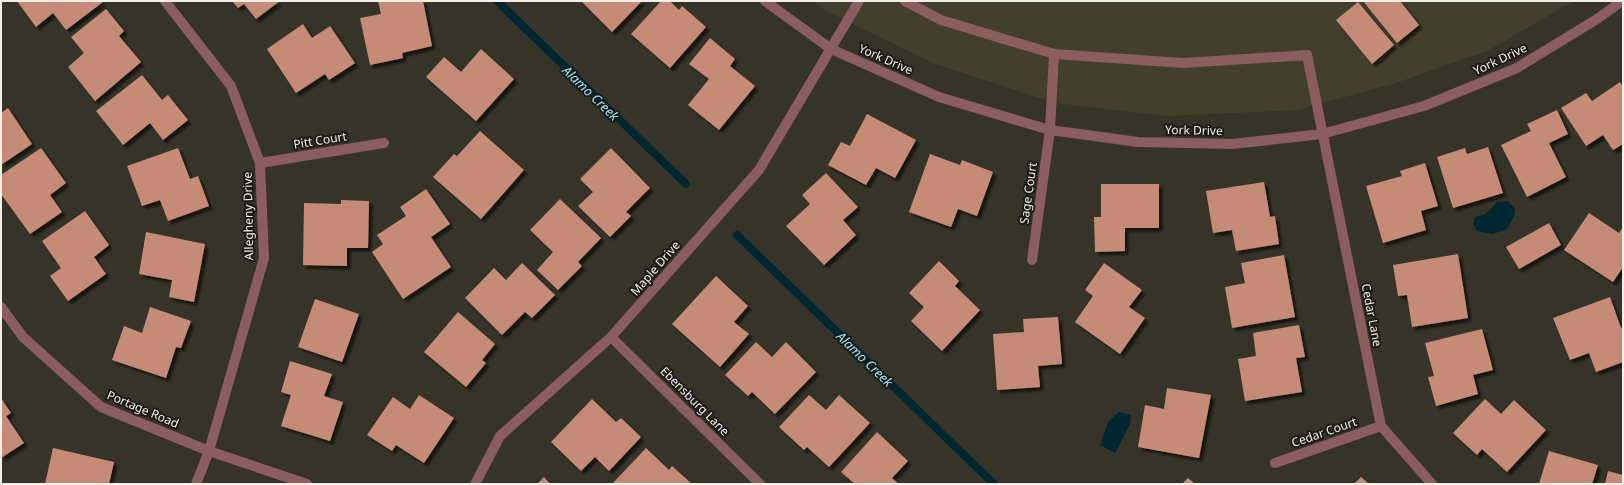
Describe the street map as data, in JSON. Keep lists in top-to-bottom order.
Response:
{
  "streets": {
    "street": [
      "York Drive",
      "Pitt Court",
      "Sage Court",
      "Allegheny Drive",
      "Maple Drive",
      "Cedar Lane",
      "Ebensburg Lane",
      "Portage Road",
      "Cedar Court"
    ]
  },
  "crossings": [
    ["York Drive", "Sage Court"],
    ["York Drive", "Maple Drive"],
    ["York Drive", "Cedar Lane"],
    ["Pitt Court", "Allegheny Drive"],
    ["Sage Court", "Cedar Lane"],
    ["Allegheny Drive", "Portage Road"],
    ["Maple Drive", "Ebensburg Lane"],
    ["Cedar Lane", "Cedar Court"]
  ],
  "water": ["Alamo Creek"]
}
